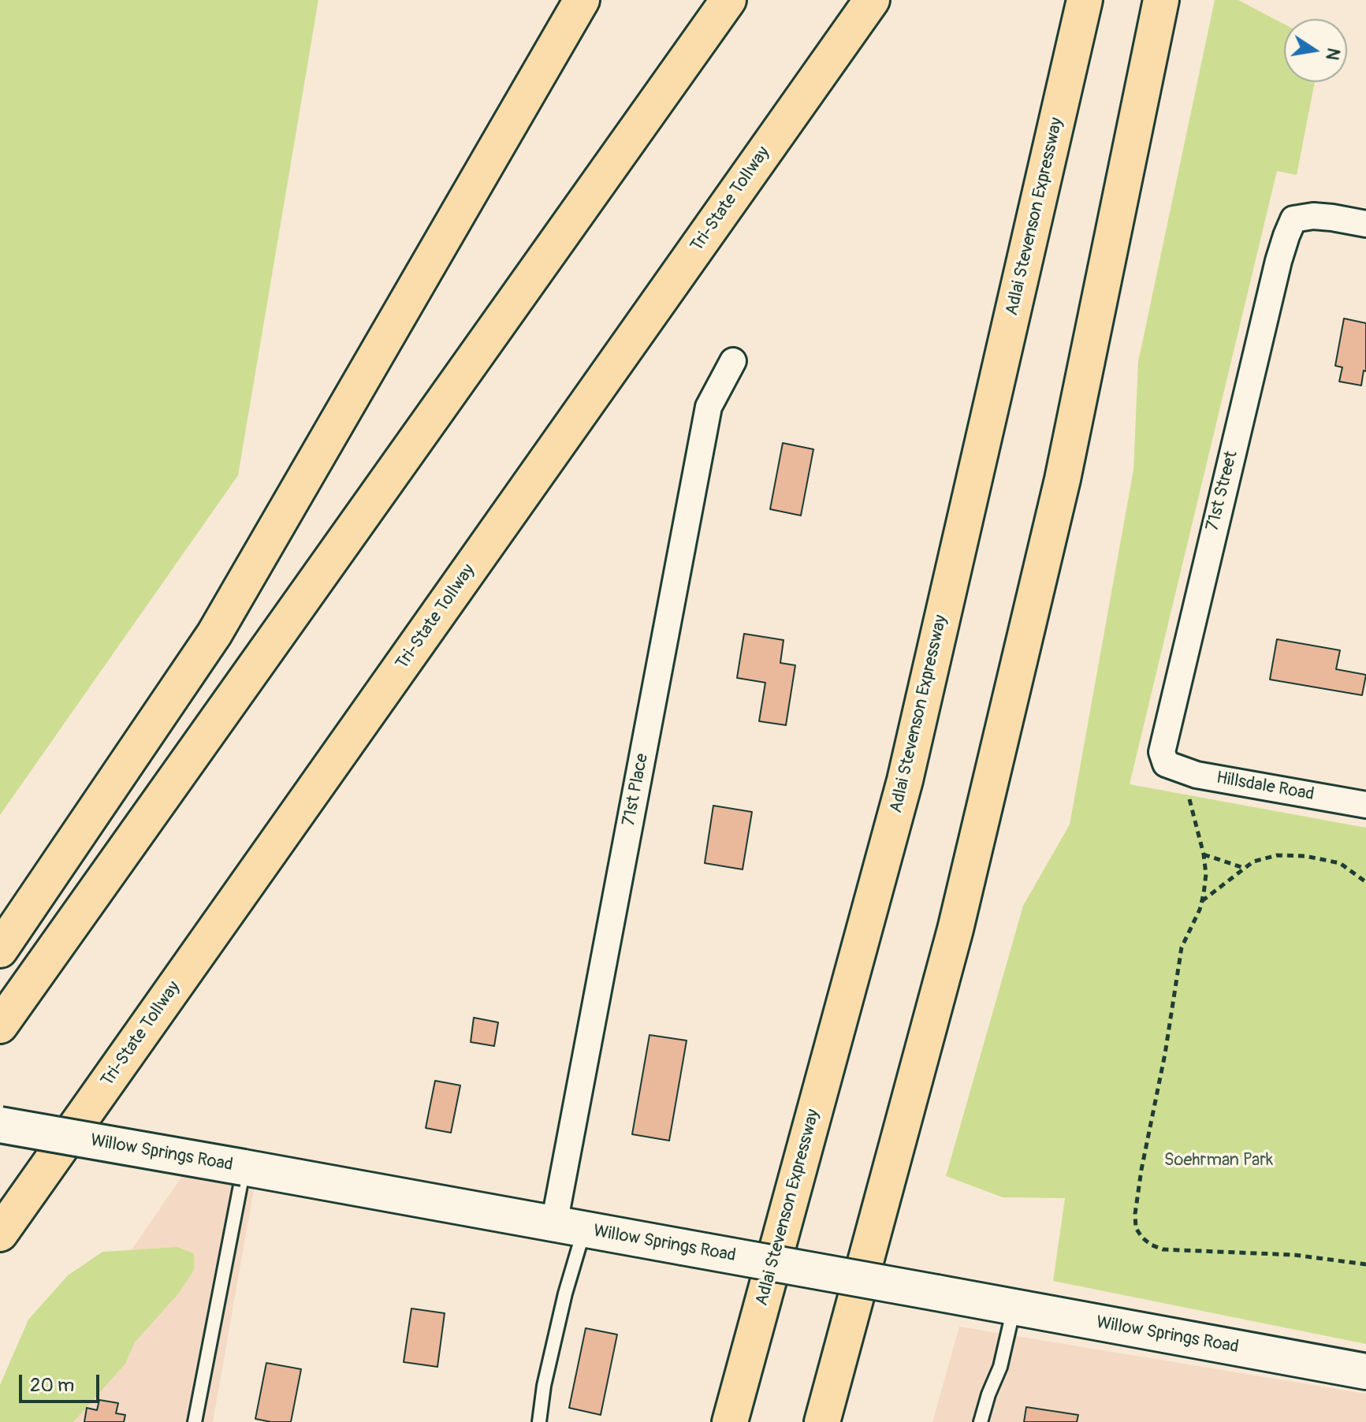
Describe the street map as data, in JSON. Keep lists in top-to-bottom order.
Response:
{
  "streets": {
    "highway": ["Tri-State Tollway", "Adlai Stevenson Expressway"],
    "main road": ["Willow Springs Road"],
    "street": ["71st Street", "Hillsdale Road", "71st Place"]
  },
  "crossings": [
    ["71st Street", "Hillsdale Road"],
    ["71st Place", "Willow Springs Road"]
  ],
  "parks": ["Soehrman Park"],
  "scale_bar": "20 m",
  "north": "right"
}
